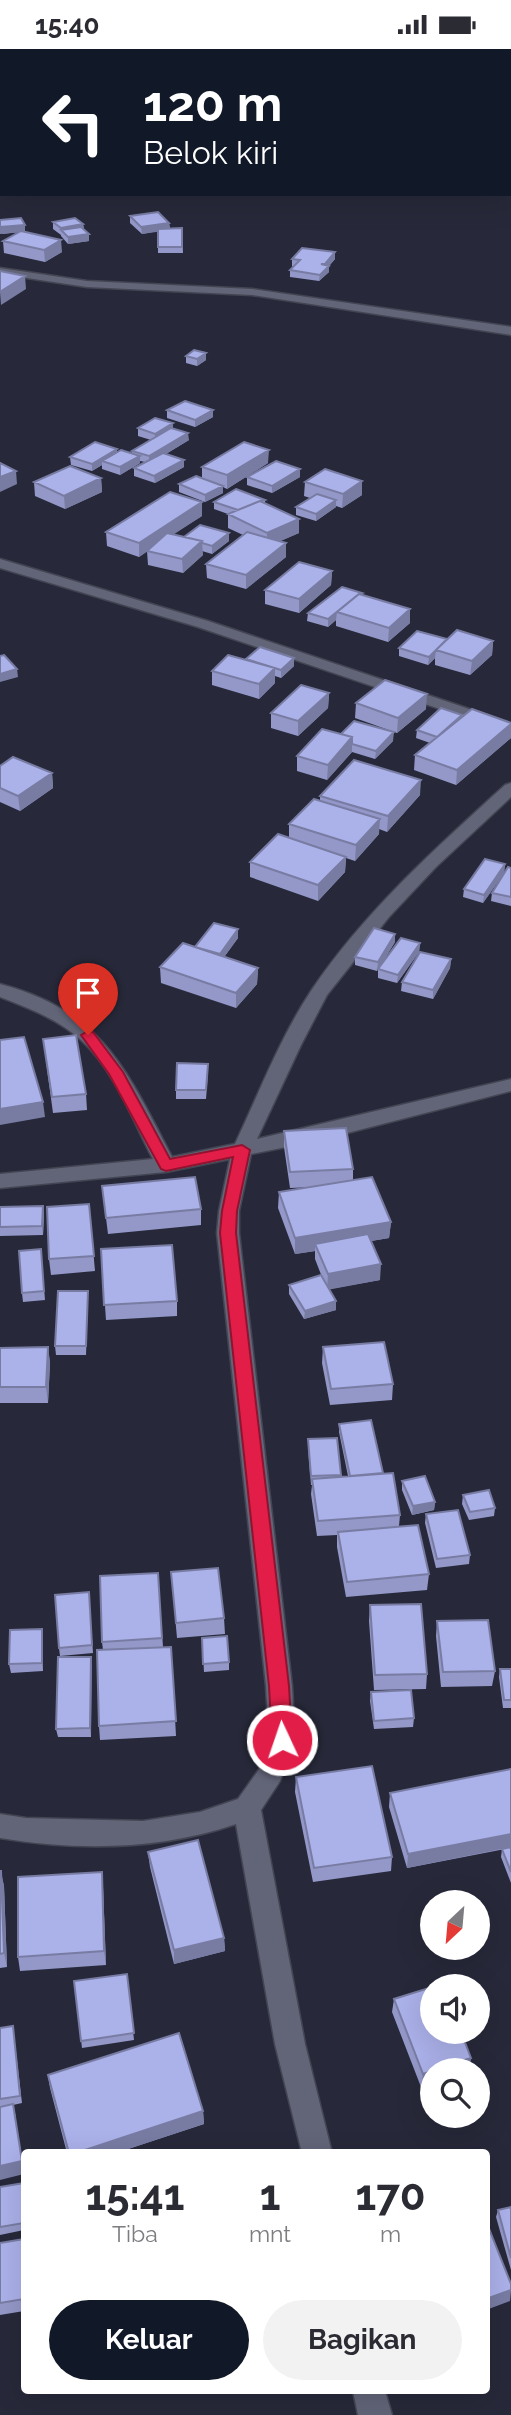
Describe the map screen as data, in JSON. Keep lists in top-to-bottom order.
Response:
{
  "north": "bottom left",
  "page": {
    "status": "15:40",
    "turn": ["120 m", "Belok kiri"],
    "eta": [
      "15:41",
      "Tiba",
      "1",
      "mnt",
      "170",
      "m"
    ],
    "buttons": ["Keluar", "Bagikan"]
  }
}
